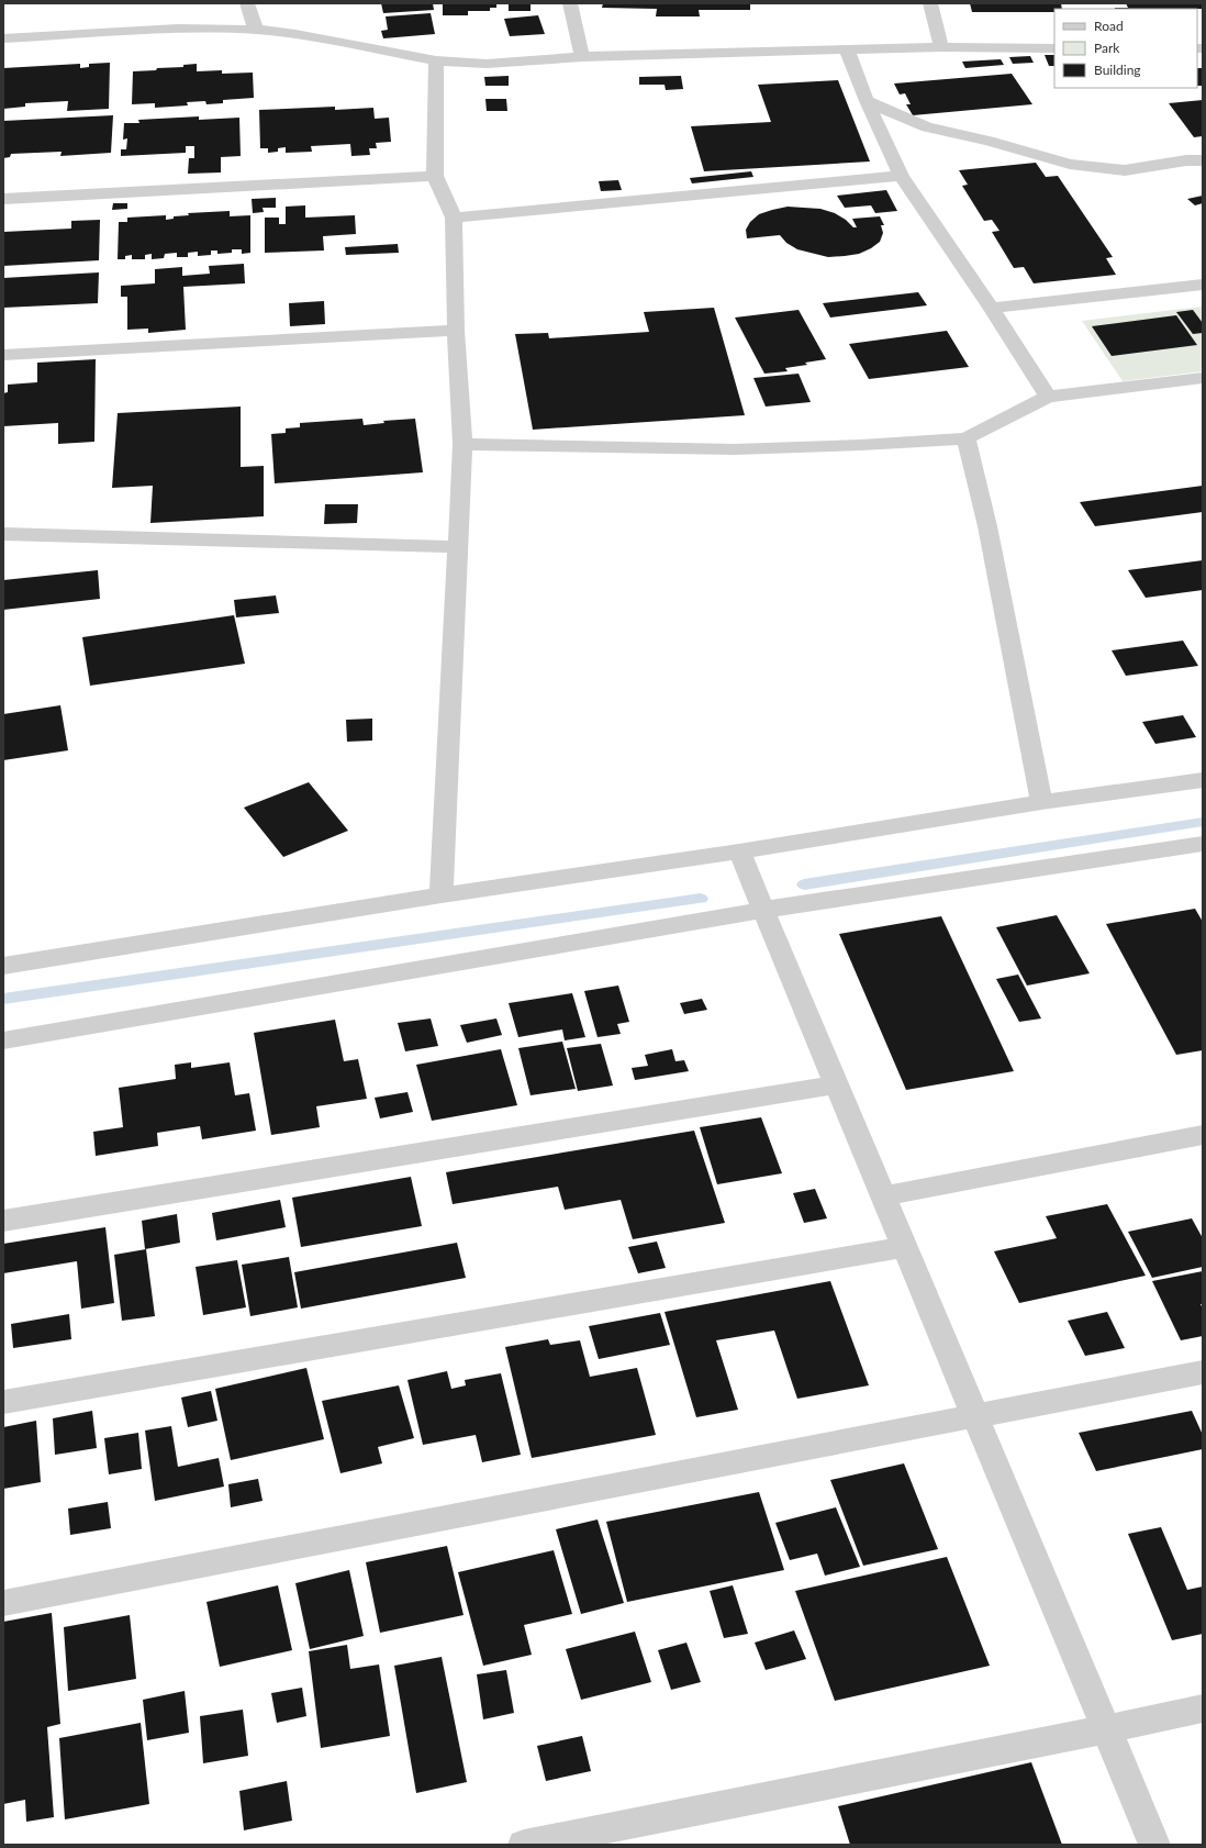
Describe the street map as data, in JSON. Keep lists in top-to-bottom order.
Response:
{
  "legend": ["Road", "Park", "Building"]
}
